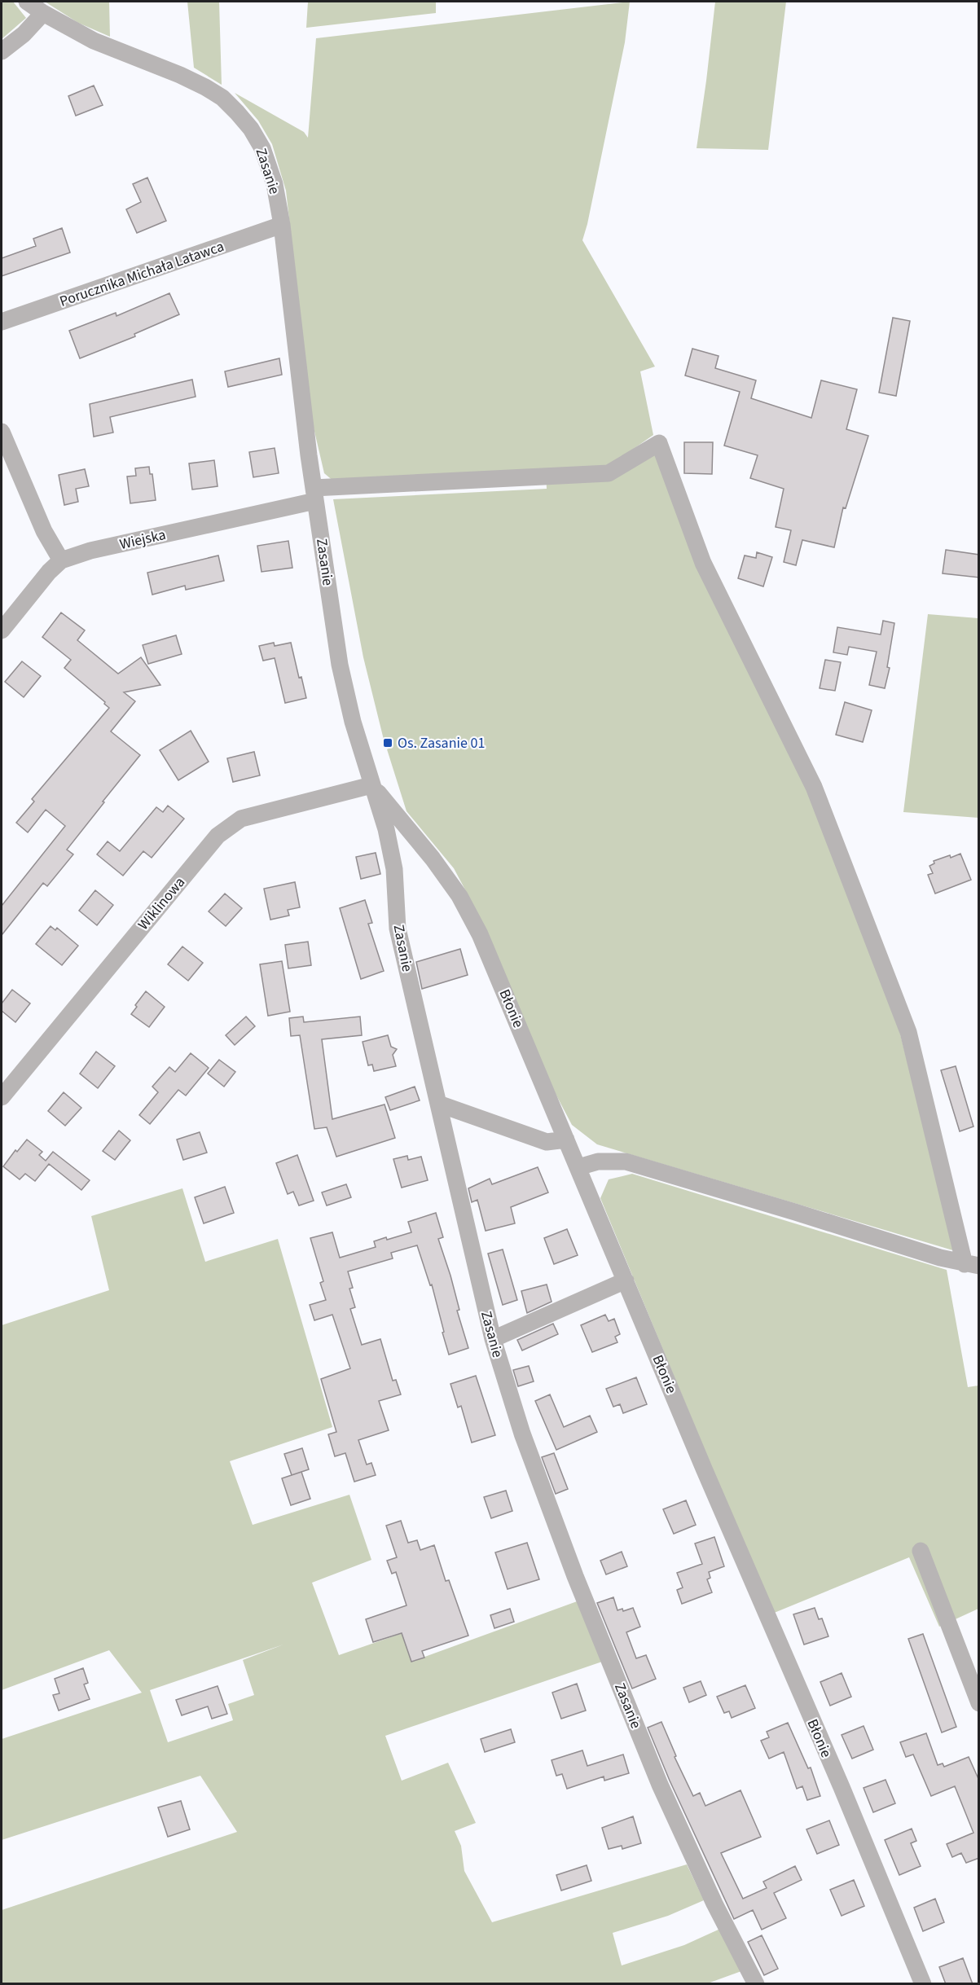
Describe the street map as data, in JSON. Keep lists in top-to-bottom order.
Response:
{
  "streets": {
    "street": [
      "Zasanie",
      "Porucznika Michała Latawca",
      "Wiejska",
      "Wiklinowa",
      "Błonie"
    ]
  },
  "crossings": [
    ["Zasanie", "Porucznika Michała Latawca"],
    ["Zasanie", "Wiejska"],
    ["Zasanie", "Wiklinowa"],
    ["Zasanie", "Błonie"],
    ["Wiklinowa", "Błonie"]
  ],
  "places": {
    "transit": ["Os. Zasanie 01"]
  }
}
